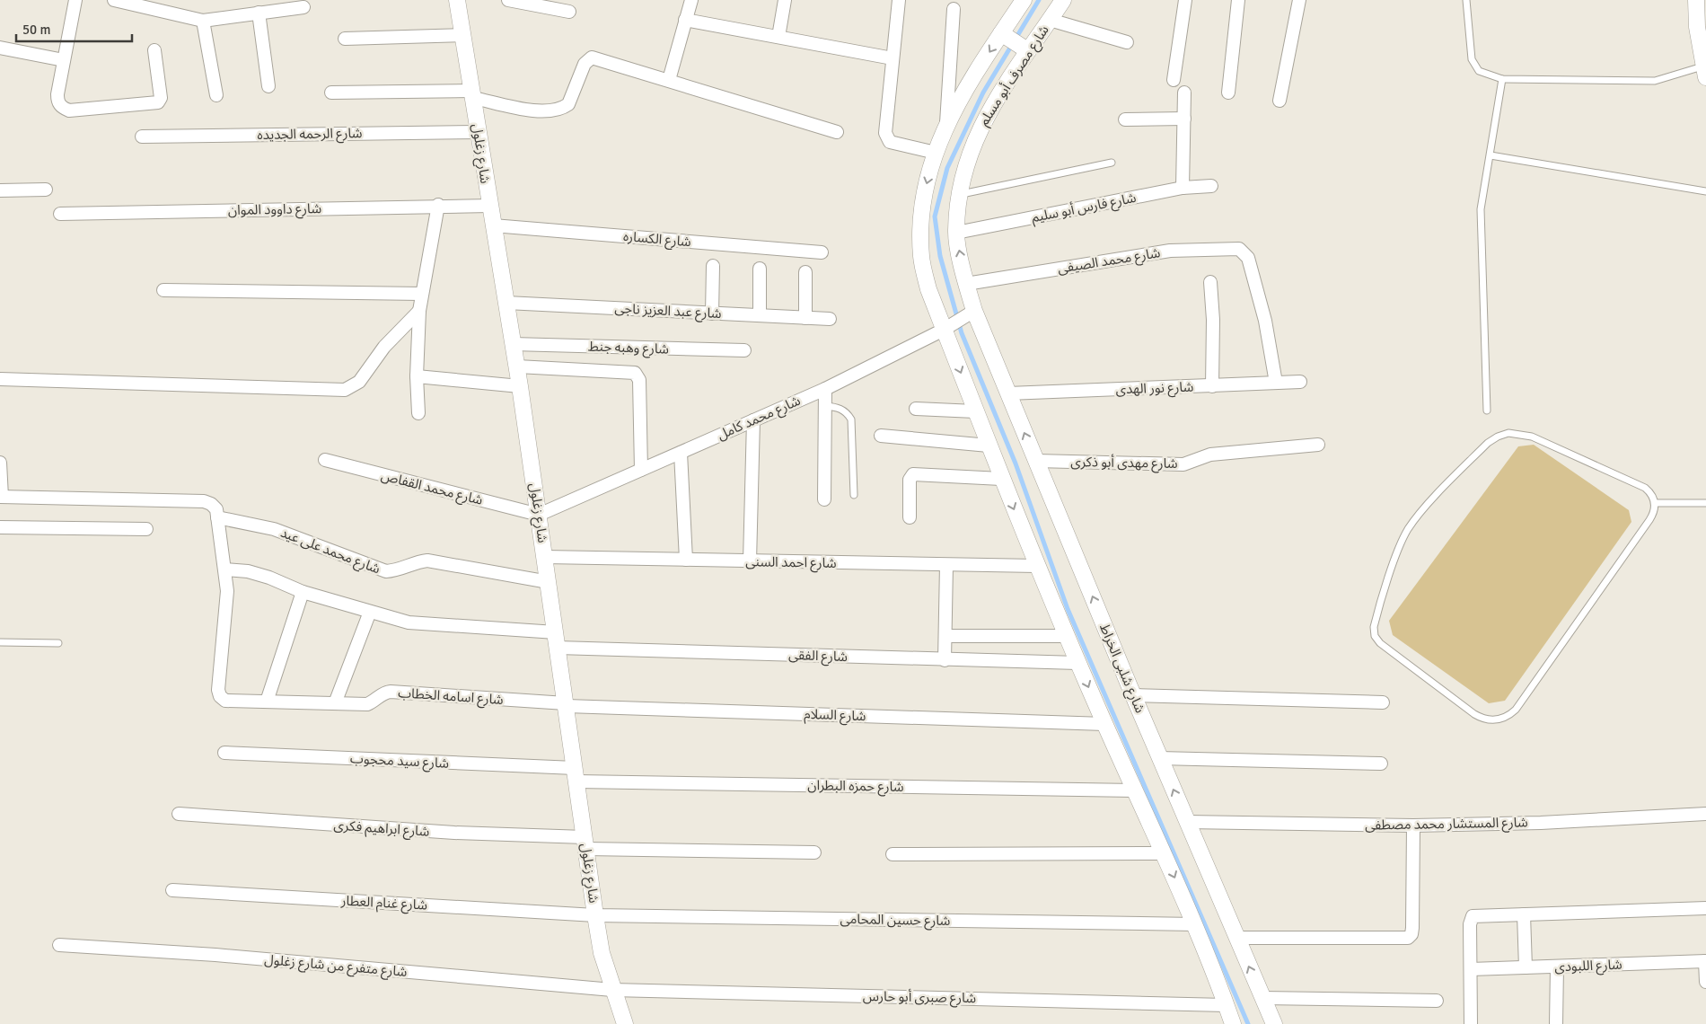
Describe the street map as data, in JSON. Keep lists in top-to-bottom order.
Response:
{
  "streets": {
    "street": [
      "شارع مصرف أبو مسلم",
      "شارع الرحمه الجديده",
      "شارع زغلول",
      "شارع فارس أبو سليم",
      "شارع داوود الموان",
      "شارع الكساره",
      "شارع محمد الصيفى",
      "شارع عبد العزيز ناجى",
      "شارع وهبه جنط",
      "شارع نور الهدى",
      "شارع محمد كامل",
      "شارع مهدى أبو ذكرى",
      "شارع محمد القفاص",
      "شارع محمد على عيد",
      "شارع احمد السنى",
      "شارع الفقى",
      "شارع شلبى الخراط",
      "شارع اسامه الخطاب",
      "شارع السلام",
      "شارع سيد محجوب",
      "شارع حمزه البطران",
      "شارع المستشار محمد مصطفى",
      "شارع ابراهيم فكرى",
      "شارع غنام العطار",
      "شارع حسين المحامى",
      "شارع متفرع من شارع زغلول",
      "شارع اللبودى",
      "شارع صبرى أبو حارس"
    ]
  },
  "crossings": [
    ["شارع مصرف أبو مسلم", "شارع فارس أبو سليم"],
    ["شارع مصرف أبو مسلم", "شارع محمد الصيفى"],
    ["شارع مصرف أبو مسلم", "شارع محمد كامل"],
    ["شارع مصرف أبو مسلم", "شارع شلبى الخراط"],
    ["شارع الرحمه الجديده", "شارع زغلول"],
    ["شارع زغلول", "شارع داوود الموان"],
    ["شارع زغلول", "شارع الكساره"],
    ["شارع زغلول", "شارع عبد العزيز ناجى"],
    ["شارع زغلول", "شارع وهبه جنط"],
    ["شارع زغلول", "شارع محمد كامل"],
    ["شارع زغلول", "شارع محمد القفاص"],
    ["شارع زغلول", "شارع محمد على عيد"],
    ["شارع زغلول", "شارع احمد السنى"],
    ["شارع زغلول", "شارع الفقى"],
    ["شارع زغلول", "شارع اسامه الخطاب"],
    ["شارع زغلول", "شارع السلام"],
    ["شارع زغلول", "شارع سيد محجوب"],
    ["شارع زغلول", "شارع حمزه البطران"],
    ["شارع زغلول", "شارع ابراهيم فكرى"],
    ["شارع زغلول", "شارع غنام العطار"],
    ["شارع زغلول", "شارع حسين المحامى"],
    ["شارع زغلول", "شارع متفرع من شارع زغلول"],
    ["شارع زغلول", "شارع صبرى أبو حارس"],
    ["شارع محمد الصيفى", "شارع نور الهدى"],
    ["شارع نور الهدى", "شارع شلبى الخراط"],
    ["شارع محمد كامل", "شارع محمد القفاص"],
    ["شارع محمد كامل", "شارع شلبى الخراط"],
    ["شارع مهدى أبو ذكرى", "شارع شلبى الخراط"],
    ["شارع الفقى", "شارع اسامه الخطاب"],
    ["شارع شلبى الخراط", "شارع المستشار محمد مصطفى"],
    ["شارع اسامه الخطاب", "شارع السلام"],
    ["شارع سيد محجوب", "شارع حمزه البطران"],
    ["شارع غنام العطار", "شارع حسين المحامى"],
    ["شارع متفرع من شارع زغلول", "شارع صبرى أبو حارس"]
  ],
  "scale_bar": "50 m"
}
